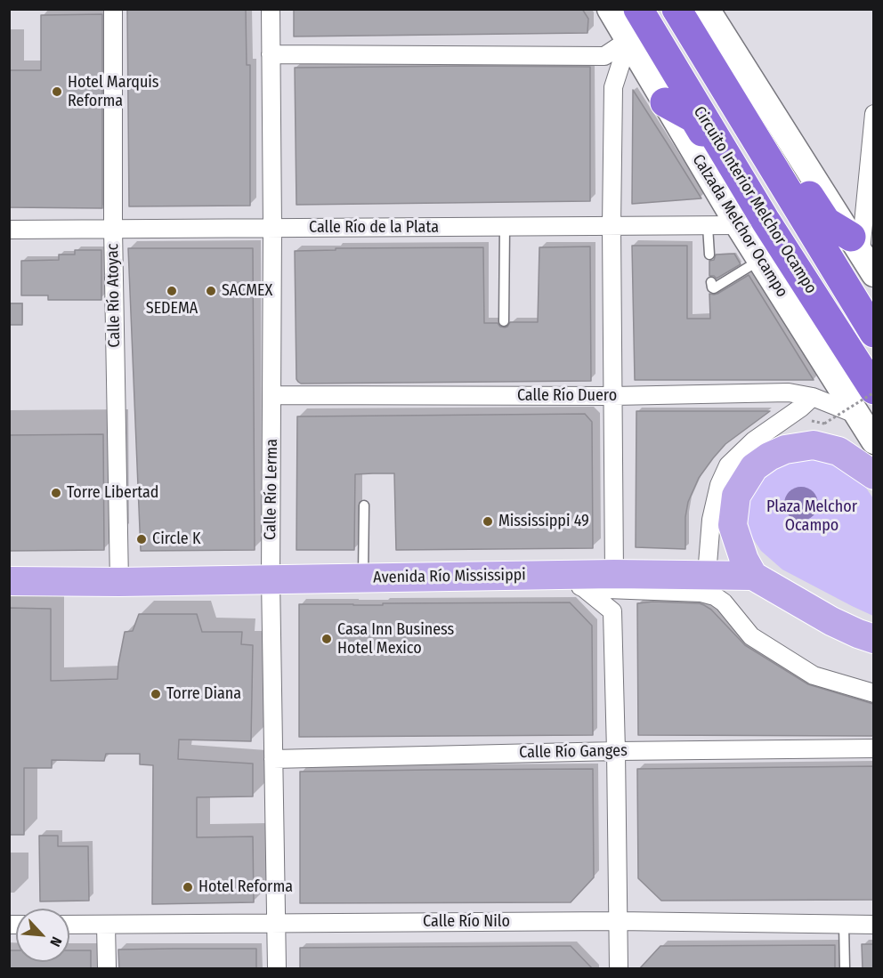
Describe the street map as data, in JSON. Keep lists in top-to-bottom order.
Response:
{
  "streets": {
    "highway": ["Circuito Interior Melchor Ocampo"],
    "main road": ["Calzada Melchor Ocampo", "Avenida Río Mississippi"],
    "street": [
      "Calle Río de la Plata",
      "Calle Río Atoyac",
      "Calle Río Duero",
      "Calle Río Lerma",
      "Calle Río Ganges",
      "Calle Río Nilo"
    ]
  },
  "crossings": [
    ["Calzada Melchor Ocampo", "Calle Río de la Plata"],
    ["Calzada Melchor Ocampo", "Calle Río Duero"],
    ["Calle Río de la Plata", "Calle Río Atoyac"],
    ["Calle Río de la Plata", "Calle Río Lerma"],
    ["Calle Río Atoyac", "Avenida Río Mississippi"],
    ["Calle Río Duero", "Calle Río Lerma"],
    ["Calle Río Lerma", "Avenida Río Mississippi"],
    ["Calle Río Lerma", "Calle Río Ganges"],
    ["Calle Río Lerma", "Calle Río Nilo"]
  ],
  "parks": ["Plaza Melchor Ocampo"],
  "places": [
    "Hotel Marquis Reforma",
    "SEDEMA",
    "SACMEX",
    "Torre Libertad",
    "Mississippi 49",
    "Circle K",
    "Casa Inn Business Hotel Mexico",
    "Torre Diana",
    "Hotel Reforma"
  ],
  "north": "bottom right"
}
